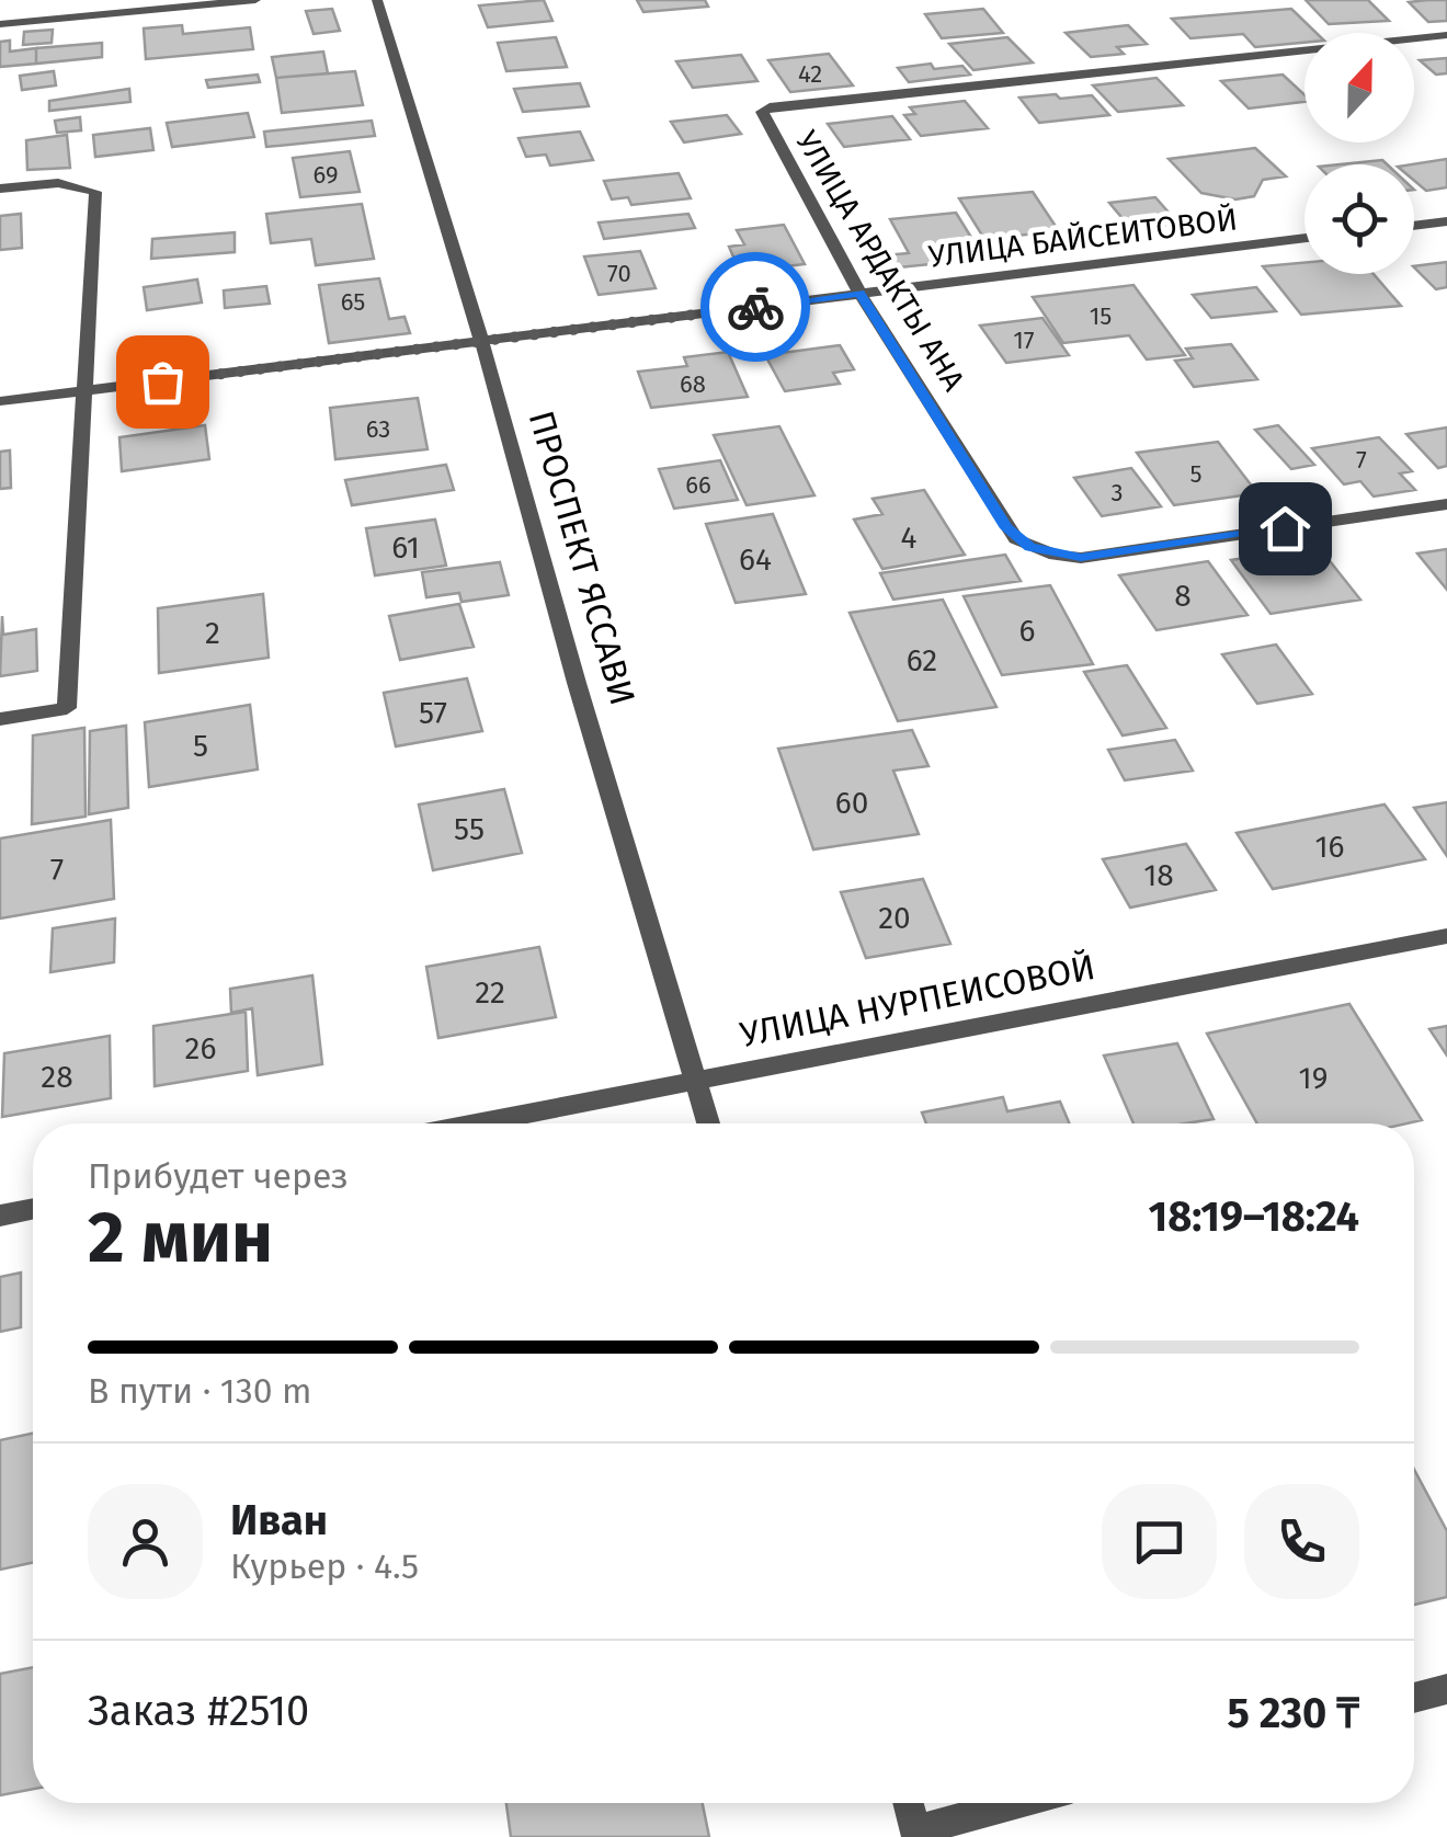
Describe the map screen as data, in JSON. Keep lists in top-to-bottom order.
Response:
{
  "streets": {
    "street": [
      "УЛИЦА БАЙСЕИТОВОЙ",
      "УЛИЦА АРДАКТЫ АНА",
      "ПРОСПЕКТ ЯССАВИ",
      "УЛИЦА НУРПЕИСОВОЙ"
    ]
  },
  "crossings": [
    ["УЛИЦА БАЙСЕИТОВОЙ", "УЛИЦА АРДАКТЫ АНА"],
    ["УЛИЦА БАЙСЕИТОВОЙ", "ПРОСПЕКТ ЯССАВИ"],
    ["ПРОСПЕКТ ЯССАВИ", "УЛИЦА НУРПЕИСОВОЙ"]
  ],
  "house_numbers": [
    "42",
    "69",
    "70",
    "65",
    "15",
    "17",
    "68",
    "63",
    "7",
    "5",
    "66",
    "3",
    "4",
    "61",
    "64",
    "8",
    "6",
    "2",
    "62",
    "57",
    "5",
    "60",
    "55",
    "16",
    "7",
    "18",
    "20",
    "22",
    "26",
    "28",
    "19"
  ],
  "north": "top",
  "page": {
    "heading": ["2 мин", "Прибудет через", "18:19–18:24"],
    "panel": [
      "Иван",
      "Курьер · 4.5",
      "Заказ #2510",
      "5 230 ₸"
    ],
    "bar": "В пути · 130 m"
  }
}
